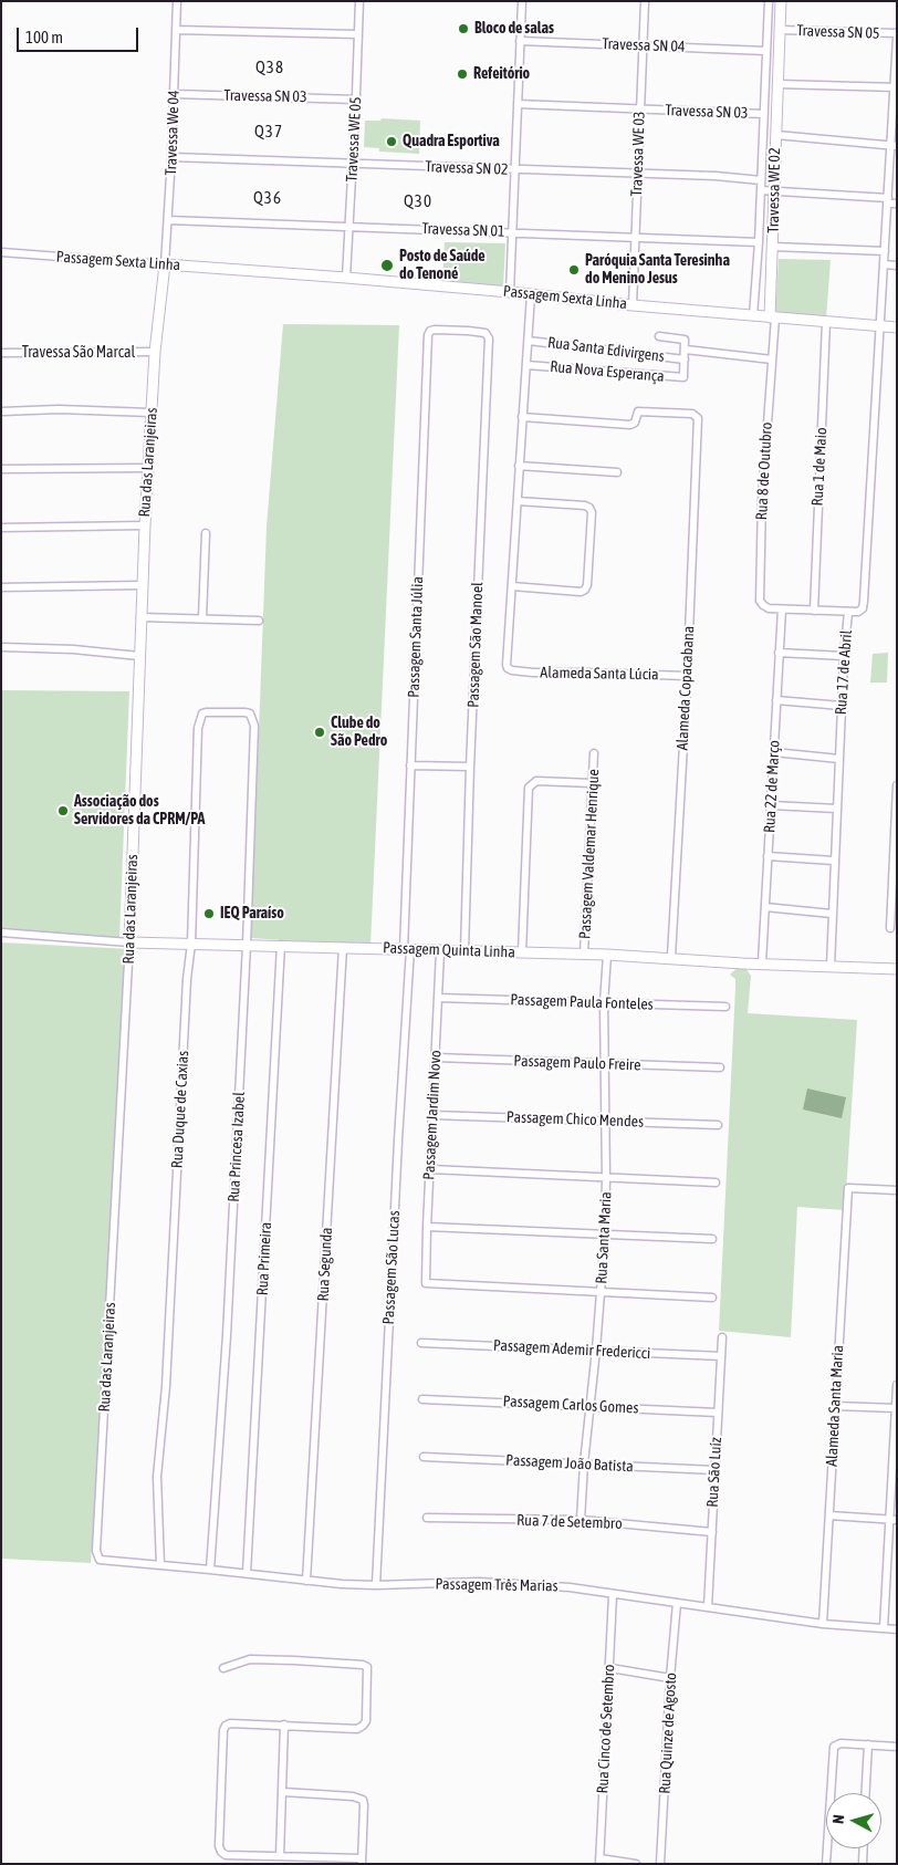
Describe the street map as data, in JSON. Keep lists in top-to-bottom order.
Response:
{
  "streets": {
    "street": [
      "Travessa SN 05",
      "Travessa SN 04",
      "Travessa SN 03",
      "Travessa We 04",
      "Travessa WE 05",
      "Travessa WE 03",
      "Travessa SN 02",
      "Travessa WE 02",
      "Travessa SN 01",
      "Passagem Sexta Linha",
      "Rua Santa Edivirgens",
      "Travessa São Marcal",
      "Rua Nova Esperança",
      "Rua das Laranjeiras",
      "Rua 1 de Maio",
      "Rua 8 de Outubro",
      "Passagem Santa Júlia",
      "Passagem São Manoel",
      "Rua 17 de Abril",
      "Alameda Santa Lúcia",
      "Alameda Copacabana",
      "Rua 22 de Março",
      "Passagem Valdemar Henrique",
      "Passagem Quinta Linha",
      "Passagem Paula Fonteles",
      "Passagem Paulo Freire",
      "Rua Duque de Caxias",
      "Passagem Jardim Novo",
      "Passagem Chico Mendes",
      "Rua Princesa Izabel",
      "Rua Santa Maria",
      "Rua Primeira",
      "Rua Segunda",
      "Passagem São Lucas",
      "Passagem Ademir Fredericci",
      "Passagem Carlos Gomes",
      "Alameda Santa Maria",
      "Passagem João Batista",
      "Rua São Luíz",
      "Rua 7 de Setembro",
      "Passagem Três Marias",
      "Rua Cinco de Setembro",
      "Rua Quinze de Agosto"
    ]
  },
  "crossings": [
    ["Travessa SN 05", "Travessa WE 02"],
    ["Travessa SN 04", "Travessa WE 03"],
    ["Travessa SN 04", "Travessa WE 02"],
    ["Travessa SN 03", "Travessa We 04"],
    ["Travessa SN 03", "Travessa WE 05"],
    ["Travessa SN 03", "Travessa WE 03"],
    ["Travessa SN 03", "Travessa WE 02"],
    ["Travessa We 04", "Travessa SN 02"],
    ["Travessa We 04", "Travessa SN 01"],
    ["Travessa We 04", "Passagem Sexta Linha"],
    ["Travessa We 04", "Rua das Laranjeiras"],
    ["Travessa WE 05", "Travessa SN 02"],
    ["Travessa WE 05", "Travessa SN 01"],
    ["Travessa WE 05", "Passagem Sexta Linha"],
    ["Travessa WE 03", "Travessa SN 02"],
    ["Travessa WE 03", "Travessa SN 01"],
    ["Travessa WE 03", "Passagem Sexta Linha"],
    ["Travessa SN 02", "Travessa WE 02"],
    ["Travessa WE 02", "Travessa SN 01"],
    ["Travessa WE 02", "Passagem Sexta Linha"],
    ["Travessa WE 02", "Rua 8 de Outubro"],
    ["Passagem Sexta Linha", "Rua das Laranjeiras"],
    ["Passagem Sexta Linha", "Rua 1 de Maio"],
    ["Passagem Sexta Linha", "Rua 8 de Outubro"],
    ["Passagem Sexta Linha", "Rua 17 de Abril"],
    ["Rua Santa Edivirgens", "Rua Nova Esperança"],
    ["Travessa São Marcal", "Rua das Laranjeiras"],
    ["Rua das Laranjeiras", "Passagem Quinta Linha"],
    ["Rua das Laranjeiras", "Passagem Três Marias"],
    ["Rua 8 de Outubro", "Rua 22 de Março"],
    ["Passagem Santa Júlia", "Passagem São Manoel"],
    ["Passagem Santa Júlia", "Passagem Quinta Linha"],
    ["Passagem Santa Júlia", "Passagem São Lucas"],
    ["Passagem São Manoel", "Passagem Quinta Linha"],
    ["Rua 17 de Abril", "Passagem Quinta Linha"],
    ["Alameda Santa Lúcia", "Alameda Copacabana"],
    ["Alameda Copacabana", "Passagem Quinta Linha"],
    ["Rua 22 de Março", "Passagem Quinta Linha"],
    ["Passagem Valdemar Henrique", "Passagem Quinta Linha"],
    ["Passagem Quinta Linha", "Rua Duque de Caxias"],
    ["Passagem Quinta Linha", "Passagem Jardim Novo"],
    ["Passagem Quinta Linha", "Rua Princesa Izabel"],
    ["Passagem Quinta Linha", "Rua Santa Maria"],
    ["Passagem Quinta Linha", "Rua Primeira"],
    ["Passagem Quinta Linha", "Rua Segunda"],
    ["Passagem Quinta Linha", "Passagem São Lucas"],
    ["Passagem Paula Fonteles", "Passagem Jardim Novo"],
    ["Passagem Paula Fonteles", "Rua Santa Maria"],
    ["Passagem Paulo Freire", "Passagem Jardim Novo"],
    ["Passagem Paulo Freire", "Rua Santa Maria"],
    ["Rua Duque de Caxias", "Rua Princesa Izabel"],
    ["Rua Duque de Caxias", "Passagem Três Marias"],
    ["Passagem Jardim Novo", "Passagem Chico Mendes"],
    ["Passagem Jardim Novo", "Rua Santa Maria"],
    ["Passagem Chico Mendes", "Rua Santa Maria"],
    ["Rua Princesa Izabel", "Passagem Três Marias"],
    ["Rua Santa Maria", "Passagem Ademir Fredericci"],
    ["Rua Santa Maria", "Passagem Carlos Gomes"],
    ["Rua Santa Maria", "Passagem João Batista"],
    ["Rua Santa Maria", "Rua 7 de Setembro"],
    ["Rua Primeira", "Passagem Três Marias"],
    ["Rua Segunda", "Passagem Três Marias"],
    ["Passagem São Lucas", "Passagem Três Marias"],
    ["Passagem Ademir Fredericci", "Rua São Luíz"],
    ["Passagem Carlos Gomes", "Rua São Luíz"],
    ["Alameda Santa Maria", "Passagem Três Marias"],
    ["Passagem João Batista", "Rua São Luíz"],
    ["Rua São Luíz", "Rua 7 de Setembro"],
    ["Rua São Luíz", "Passagem Três Marias"],
    ["Passagem Três Marias", "Rua Cinco de Setembro"],
    ["Passagem Três Marias", "Rua Quinze de Agosto"]
  ],
  "districts": [
    "Q38",
    "Q37",
    "Q36",
    "Q30"
  ],
  "places": [
    "Bloco de salas",
    "Refeitório",
    "Quadra Esportiva",
    "Posto de Saúde do Tenoné",
    "Paróquia Santa Teresinha do Menino Jesus",
    "Clube do São Pedro",
    "Associação dos Servidores da CPRM/PA",
    "IEQ Paraíso"
  ],
  "scale_bar": "100 m",
  "north": "left"
}
